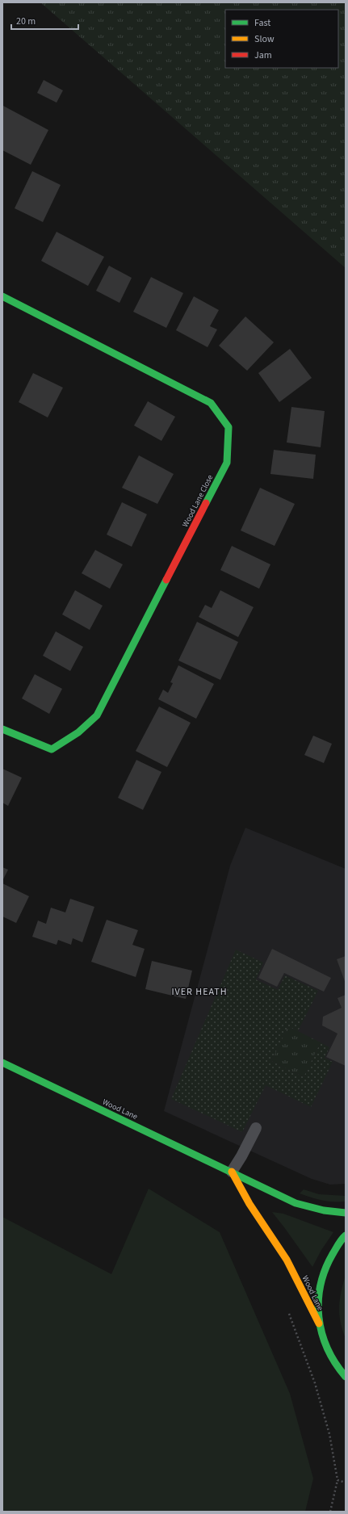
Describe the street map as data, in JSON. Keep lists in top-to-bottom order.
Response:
{
  "streets": {
    "street": ["Wood Lane Close", "Wood Lane"]
  },
  "districts": ["IVER HEATH"],
  "legend": ["Fast", "Slow", "Jam"],
  "scale_bar": "20 m"
}
